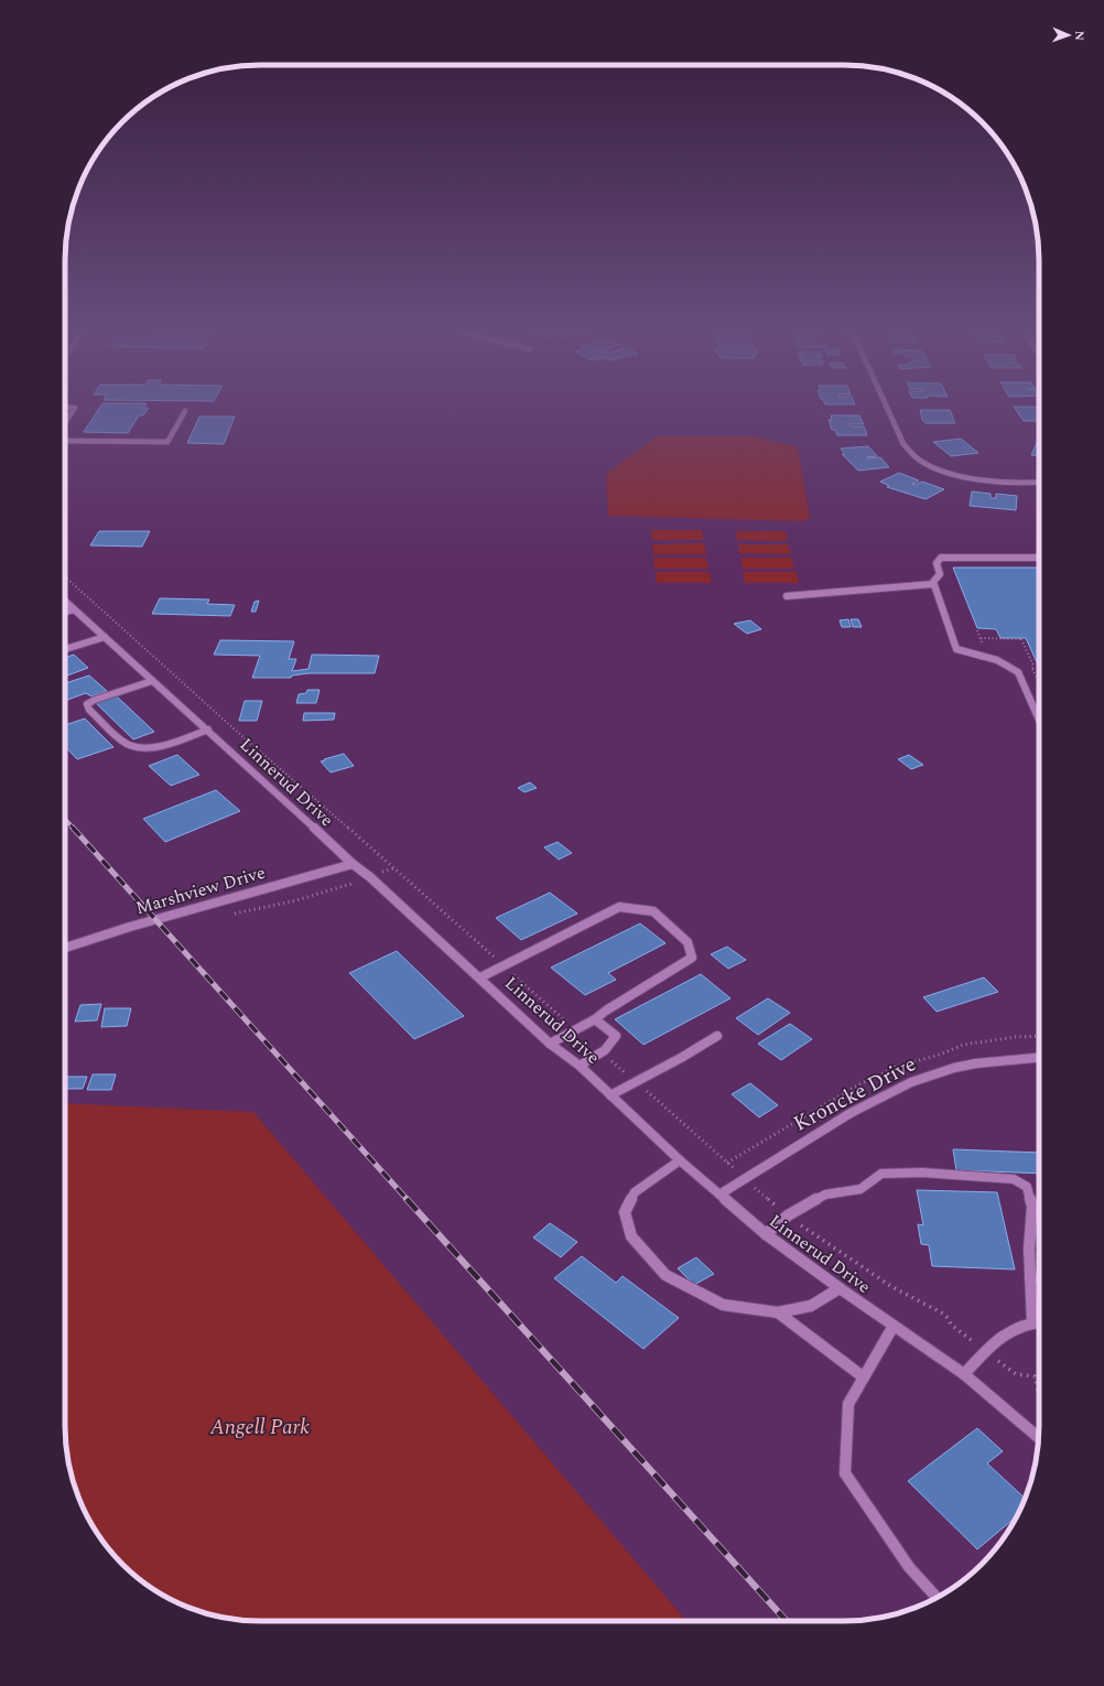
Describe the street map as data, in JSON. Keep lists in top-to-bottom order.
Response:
{
  "streets": {
    "street": ["Linnerud Drive", "Marshview Drive", "Kroncke Drive"]
  },
  "crossings": [
    ["Linnerud Drive", "Marshview Drive"],
    ["Linnerud Drive", "Kroncke Drive"]
  ],
  "parks": ["Angell Park"],
  "north": "right"
}
